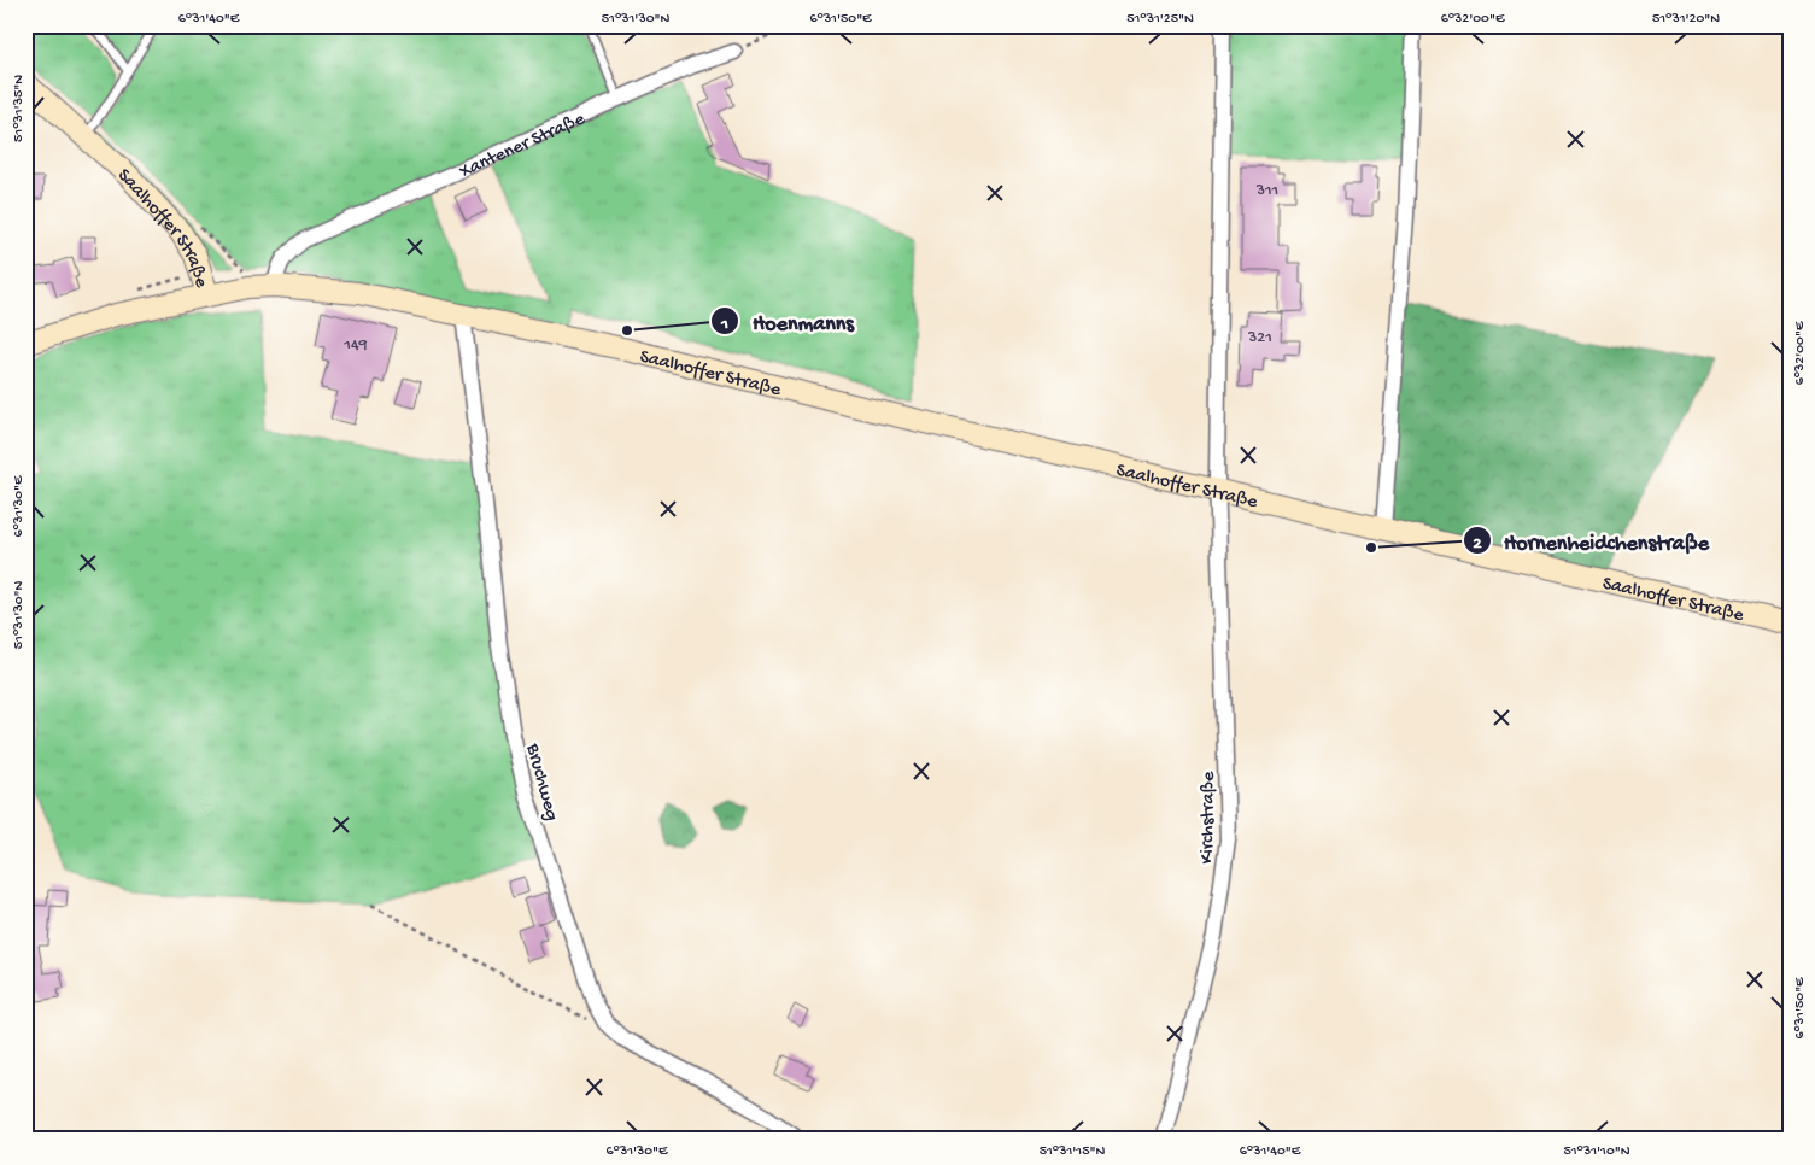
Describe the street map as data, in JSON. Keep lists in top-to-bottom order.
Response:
{
  "streets": {
    "main road": ["Saalhoffer Straße"],
    "street": ["Xantener Straße", "Bruchweg", "Kirchstraße"]
  },
  "crossings": [
    ["Xantener Straße", "Saalhoffer Straße"],
    ["Saalhoffer Straße", "Bruchweg"],
    ["Saalhoffer Straße", "Kirchstraße"]
  ],
  "places": ["Hoenmanns", "Hornenheidchenstraße"],
  "house_numbers": ["311", "321", "149"],
  "coordinates": [
    "6°31'40\"E",
    "51°31'30\"N",
    "6°31'50\"E",
    "51°31'25\"N",
    "6°32'00\"E",
    "51°31'20\"N",
    "51°31'35\"N",
    "6°31'30\"E",
    "51°31'15\"N",
    "51°31'10\"N"
  ]
}
